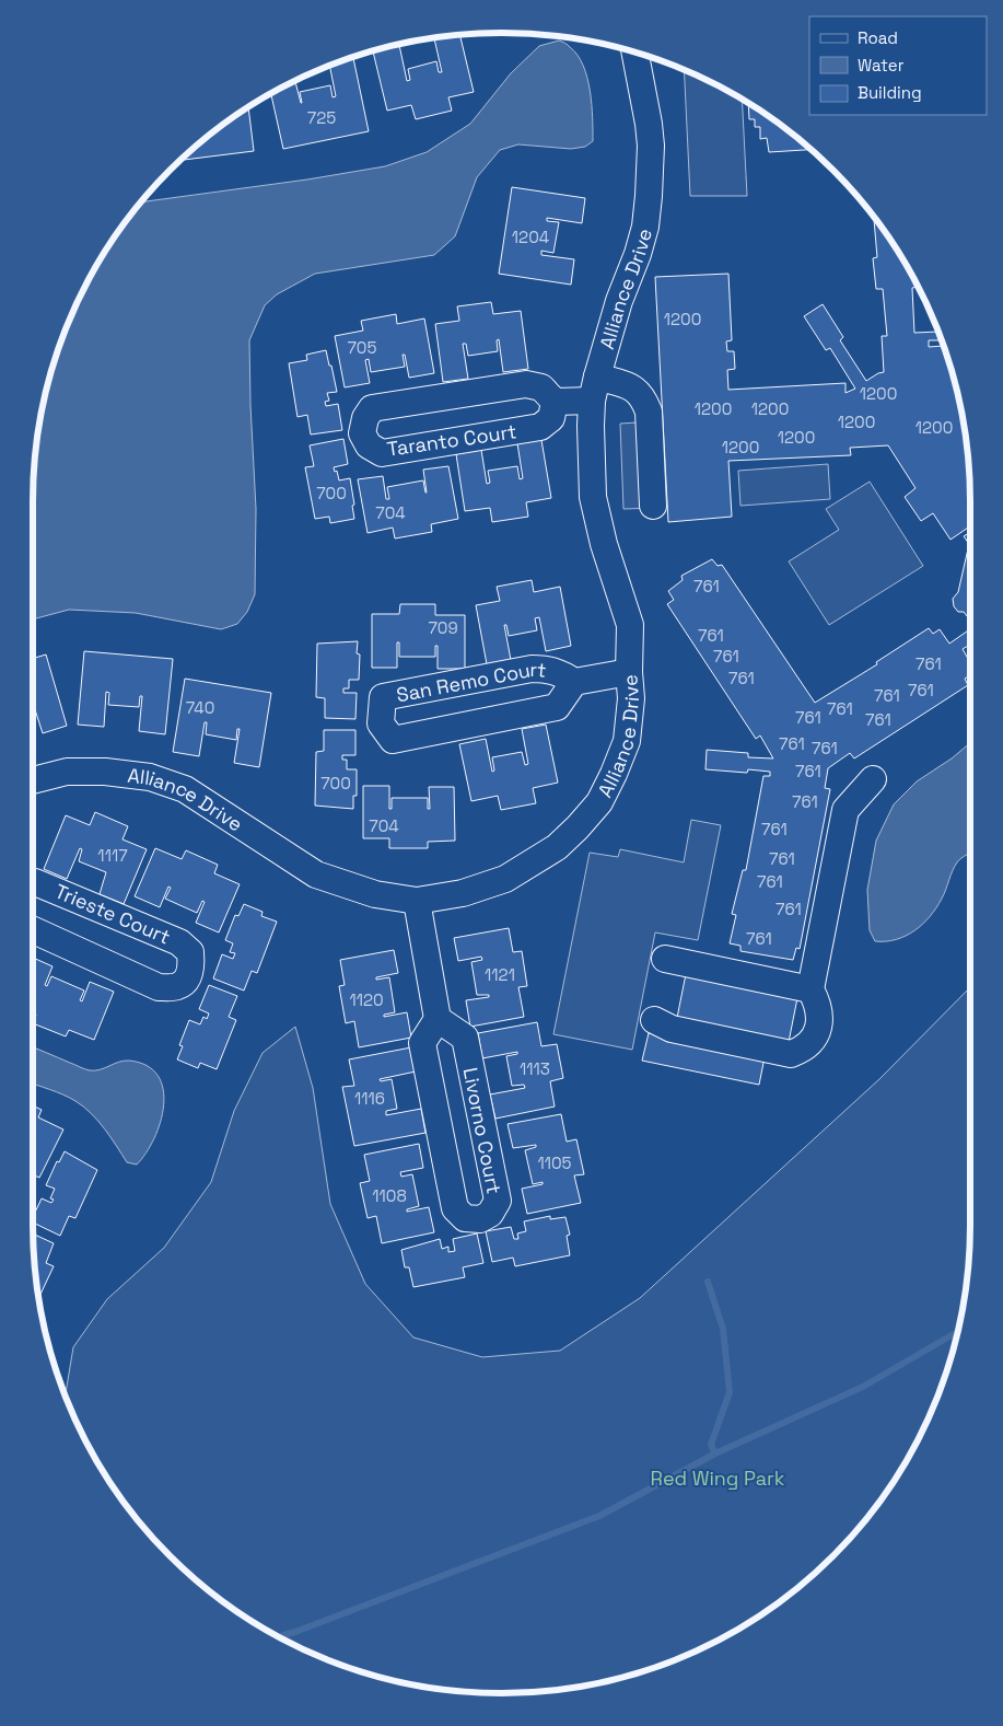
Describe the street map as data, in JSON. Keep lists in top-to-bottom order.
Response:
{
  "streets": {
    "street": [
      "Alliance Drive",
      "Taranto Court",
      "San Remo Court",
      "Trieste Court",
      "Livorno Court"
    ]
  },
  "crossings": [
    ["Alliance Drive", "San Remo Court"]
  ],
  "parks": ["Red Wing Park"],
  "house_numbers": [
    "725",
    "1204",
    "1200",
    "705",
    "1200",
    "1200",
    "1200",
    "1200",
    "1200",
    "1200",
    "1200",
    "700",
    "704",
    "761",
    "709",
    "761",
    "761",
    "761",
    "761",
    "761",
    "761",
    "740",
    "761",
    "761",
    "761",
    "761",
    "761",
    "761",
    "700",
    "761",
    "704",
    "761",
    "1117",
    "761",
    "761",
    "761",
    "761",
    "1121",
    "1120",
    "1113",
    "1116",
    "1105",
    "1108"
  ],
  "legend": ["Road", "Water", "Building"]
}
